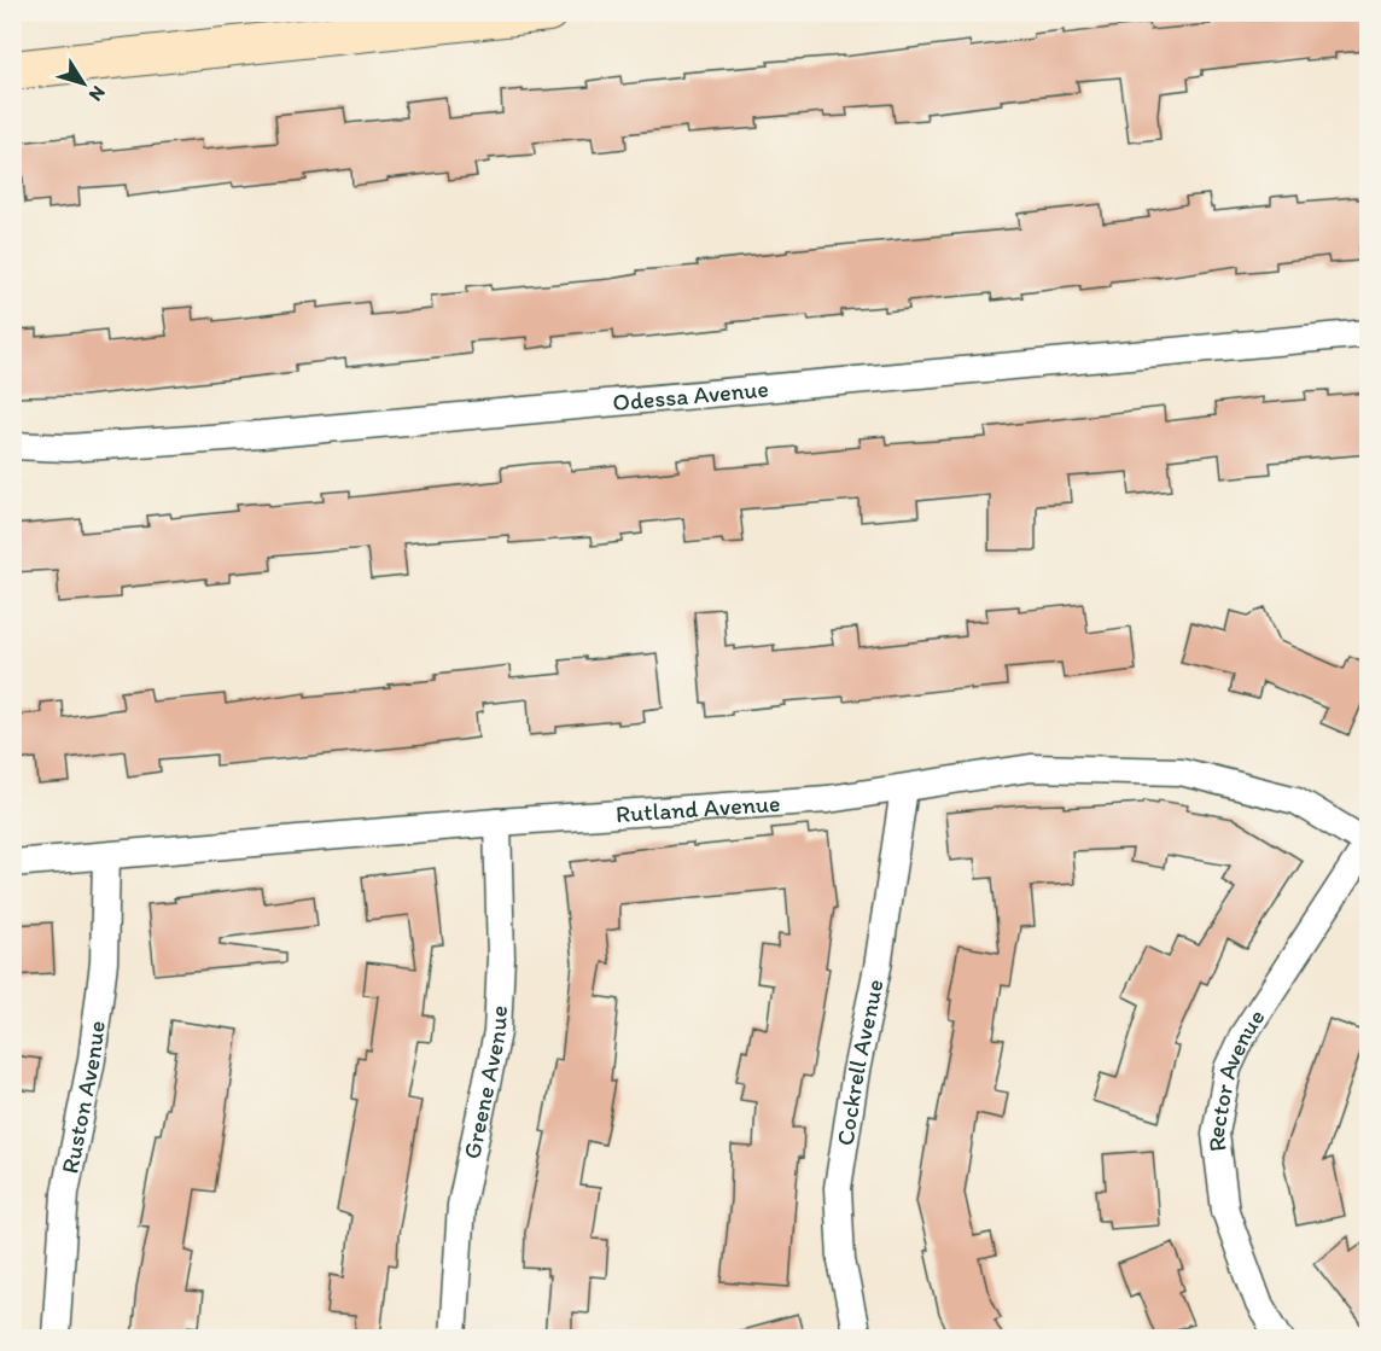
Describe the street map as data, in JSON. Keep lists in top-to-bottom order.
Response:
{
  "streets": {
    "street": [
      "Odessa Avenue",
      "Rutland Avenue",
      "Cockrell Avenue",
      "Greene Avenue",
      "Rector Avenue",
      "Ruston Avenue"
    ]
  },
  "crossings": [
    ["Rutland Avenue", "Cockrell Avenue"],
    ["Rutland Avenue", "Greene Avenue"],
    ["Rutland Avenue", "Rector Avenue"],
    ["Rutland Avenue", "Ruston Avenue"]
  ],
  "north": "bottom right"
}
